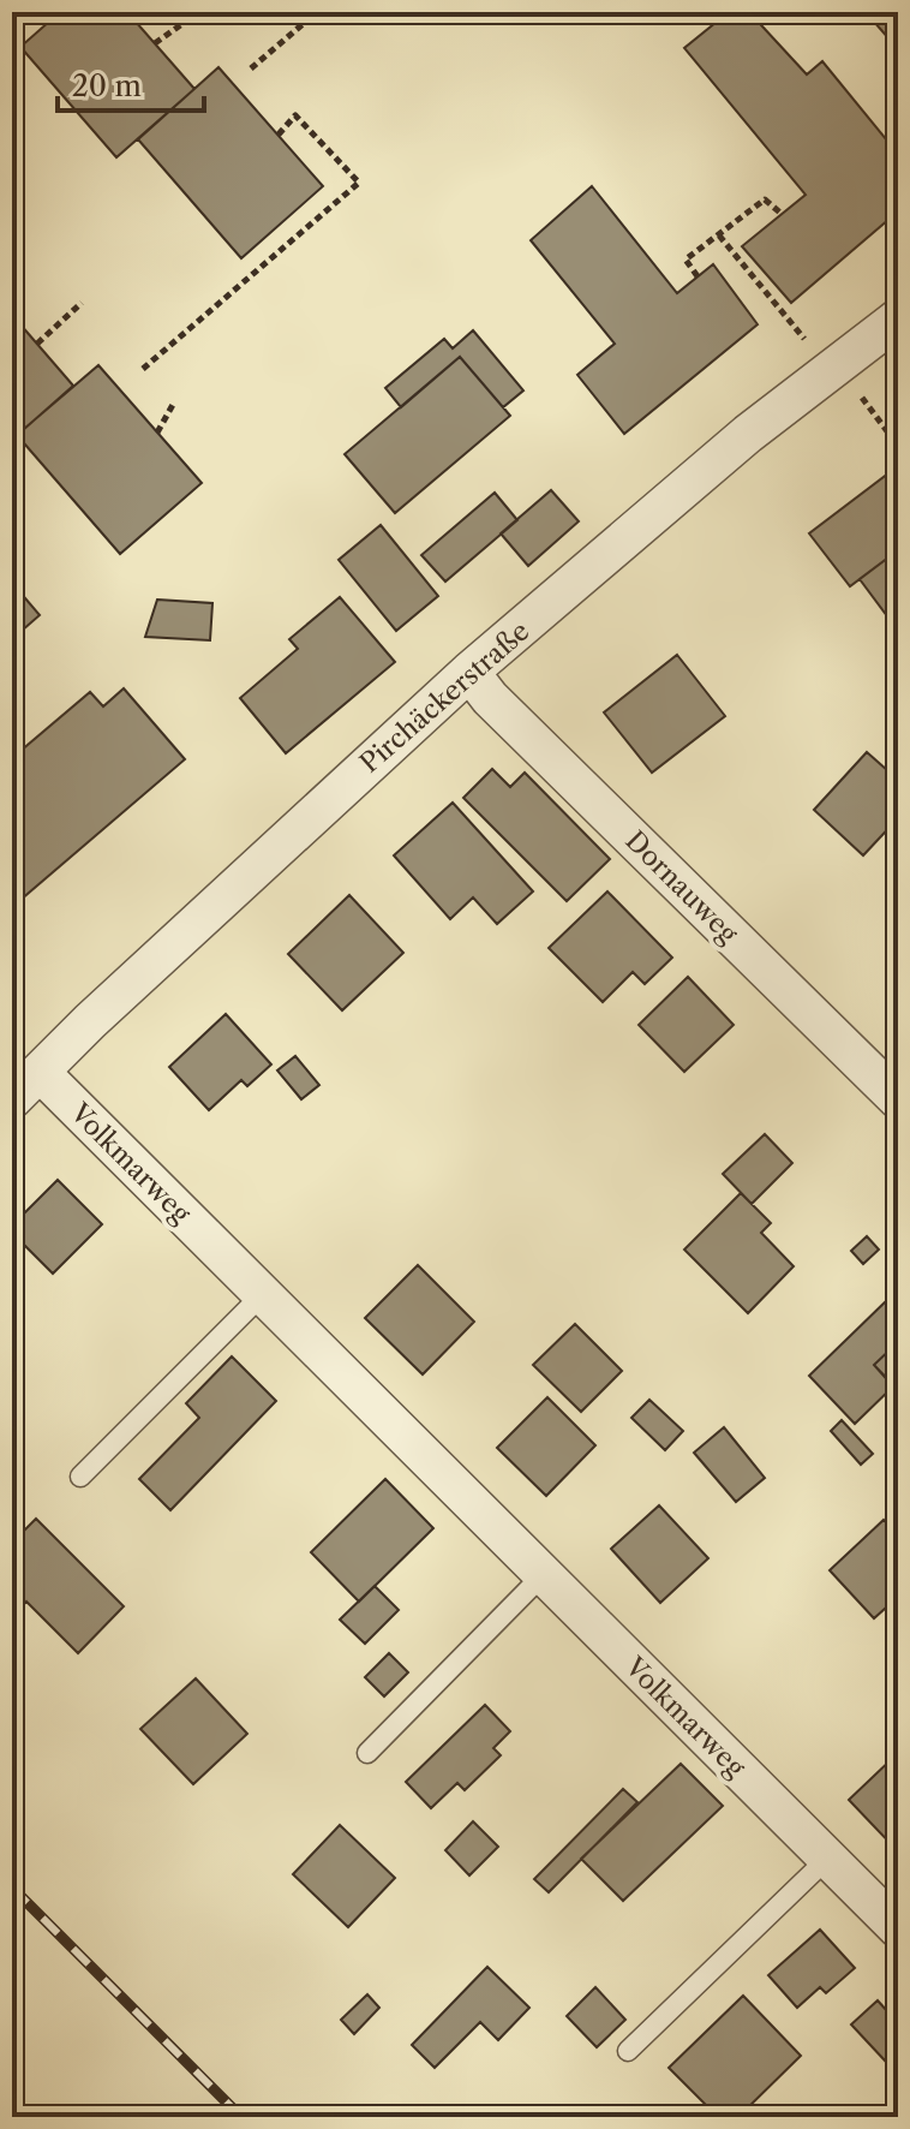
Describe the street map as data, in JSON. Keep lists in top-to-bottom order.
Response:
{
  "streets": {
    "street": ["Pirchäckerstraße", "Dornauweg", "Volkmarweg"]
  },
  "crossings": [
    ["Pirchäckerstraße", "Dornauweg"],
    ["Pirchäckerstraße", "Volkmarweg"]
  ],
  "scale_bar": "20 m"
}
